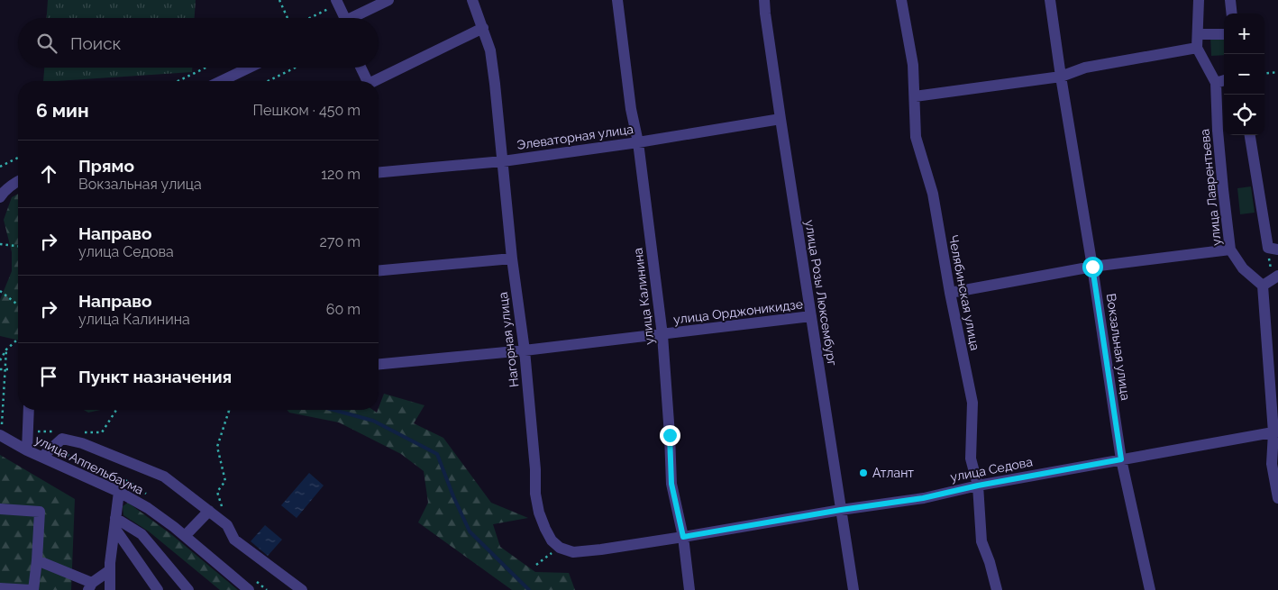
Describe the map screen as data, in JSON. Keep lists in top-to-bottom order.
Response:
{
  "streets": {
    "street": [
      "Элеваторная улица",
      "улица Лаврентьева",
      "улица Розы Люксембург",
      "Челябинская улица",
      "улица Калинина",
      "улица Орджоникидзе",
      "Нагорная улица",
      "Вокзальная улица",
      "улица Аппельбаума",
      "улица Седова"
    ]
  },
  "crossings": [
    ["Элеваторная улица", "улица Розы Люксембург"],
    ["Элеваторная улица", "улица Калинина"],
    ["Элеваторная улица", "Нагорная улица"],
    ["улица Розы Люксембург", "улица Орджоникидзе"],
    ["улица Розы Люксембург", "улица Седова"],
    ["Челябинская улица", "улица Седова"],
    ["улица Калинина", "улица Орджоникидзе"],
    ["улица Калинина", "улица Седова"],
    ["улица Орджоникидзе", "Нагорная улица"],
    ["Вокзальная улица", "улица Седова"]
  ],
  "places": ["Атлант"],
  "page": {
    "map_buttons": ["+", "−"],
    "search": "Поиск",
    "heading": ["6 мин", "Пешком · 450 m"],
    "list": [
      ["Прямо", "Вокзальная улица", "120 m"],
      ["Направо", "улица Седова", "270 m"],
      ["Направо", "улица Калинина", "60 m"],
      "Пункт назначения"
    ]
  }
}
